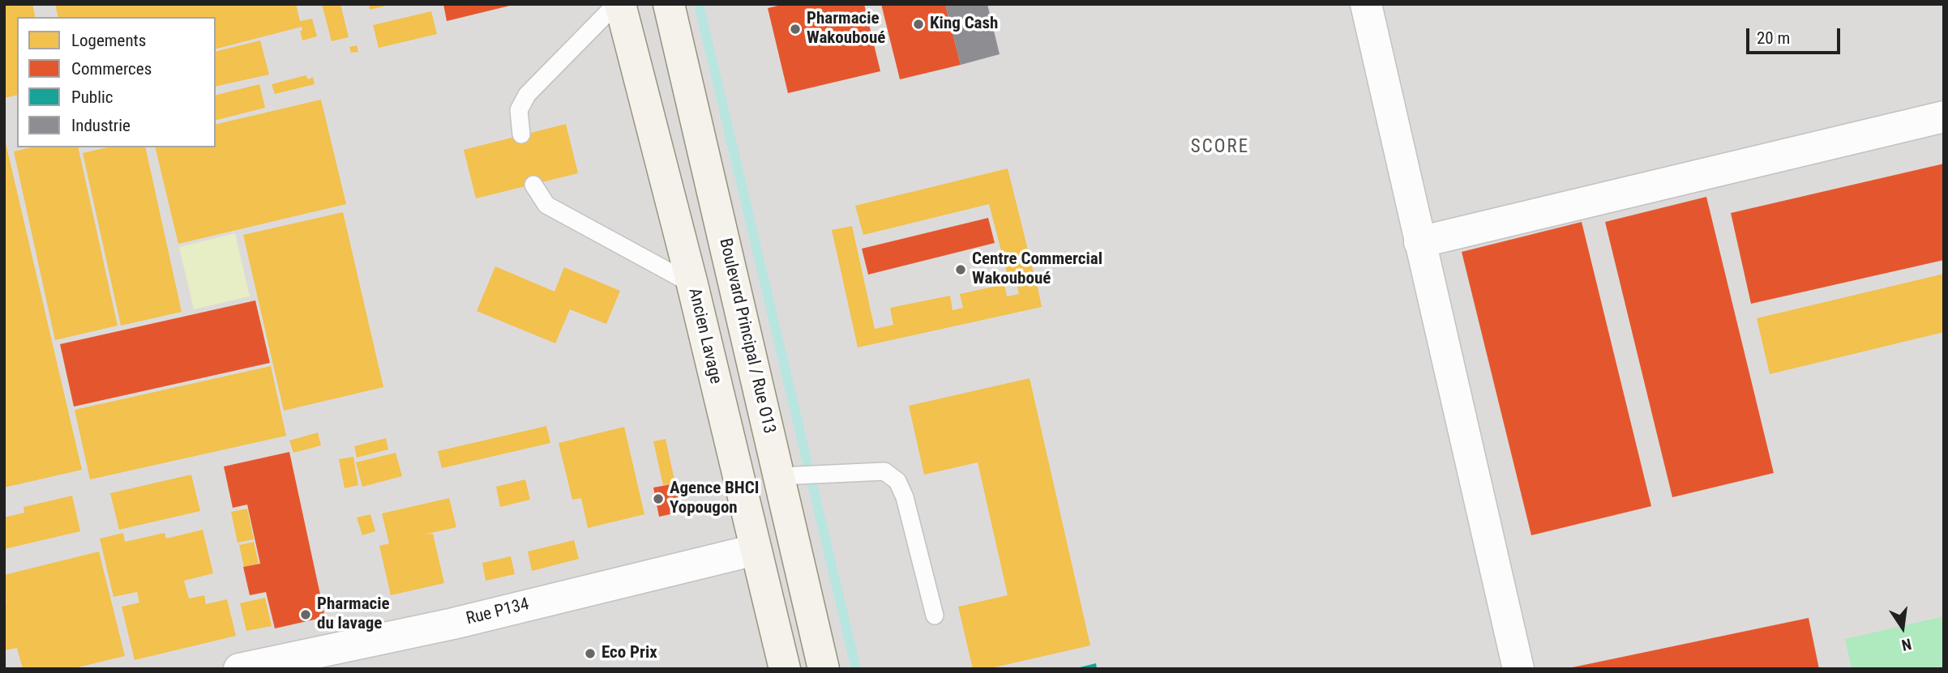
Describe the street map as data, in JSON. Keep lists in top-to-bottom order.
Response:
{
  "streets": {
    "main road": ["Ancien Lavage", "Boulevard Principal / Rue O13"],
    "street": ["Rue P134"]
  },
  "crossings": [
    ["Ancien Lavage", "Rue P134"]
  ],
  "districts": ["SCORE"],
  "places": [
    "King Cash",
    "Pharmacie Wakouboué",
    "Centre Commercial Wakouboué",
    "Agence BHCI Yopougon",
    "Pharmacie du lavage",
    "Eco Prix"
  ],
  "legend": [
    "Logements",
    "Commerces",
    "Public",
    "Industrie"
  ],
  "scale_bar": "20 m",
  "north": "bottom"
}
